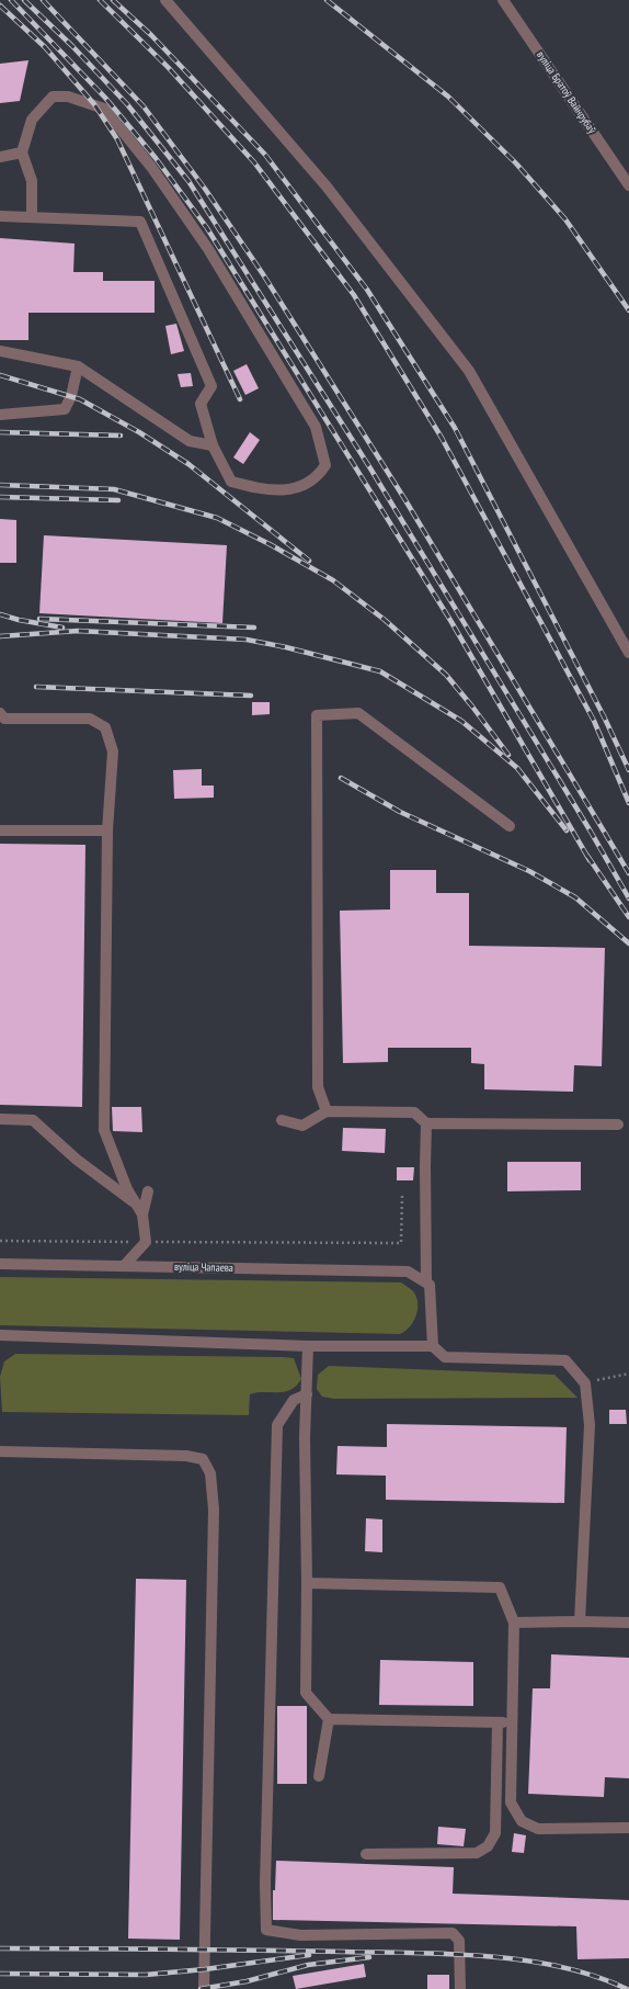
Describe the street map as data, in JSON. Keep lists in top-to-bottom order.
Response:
{
  "streets": {
    "street": ["вуліца Братоў Вайнрубаў", "вуліца Чапаева"]
  }
}
